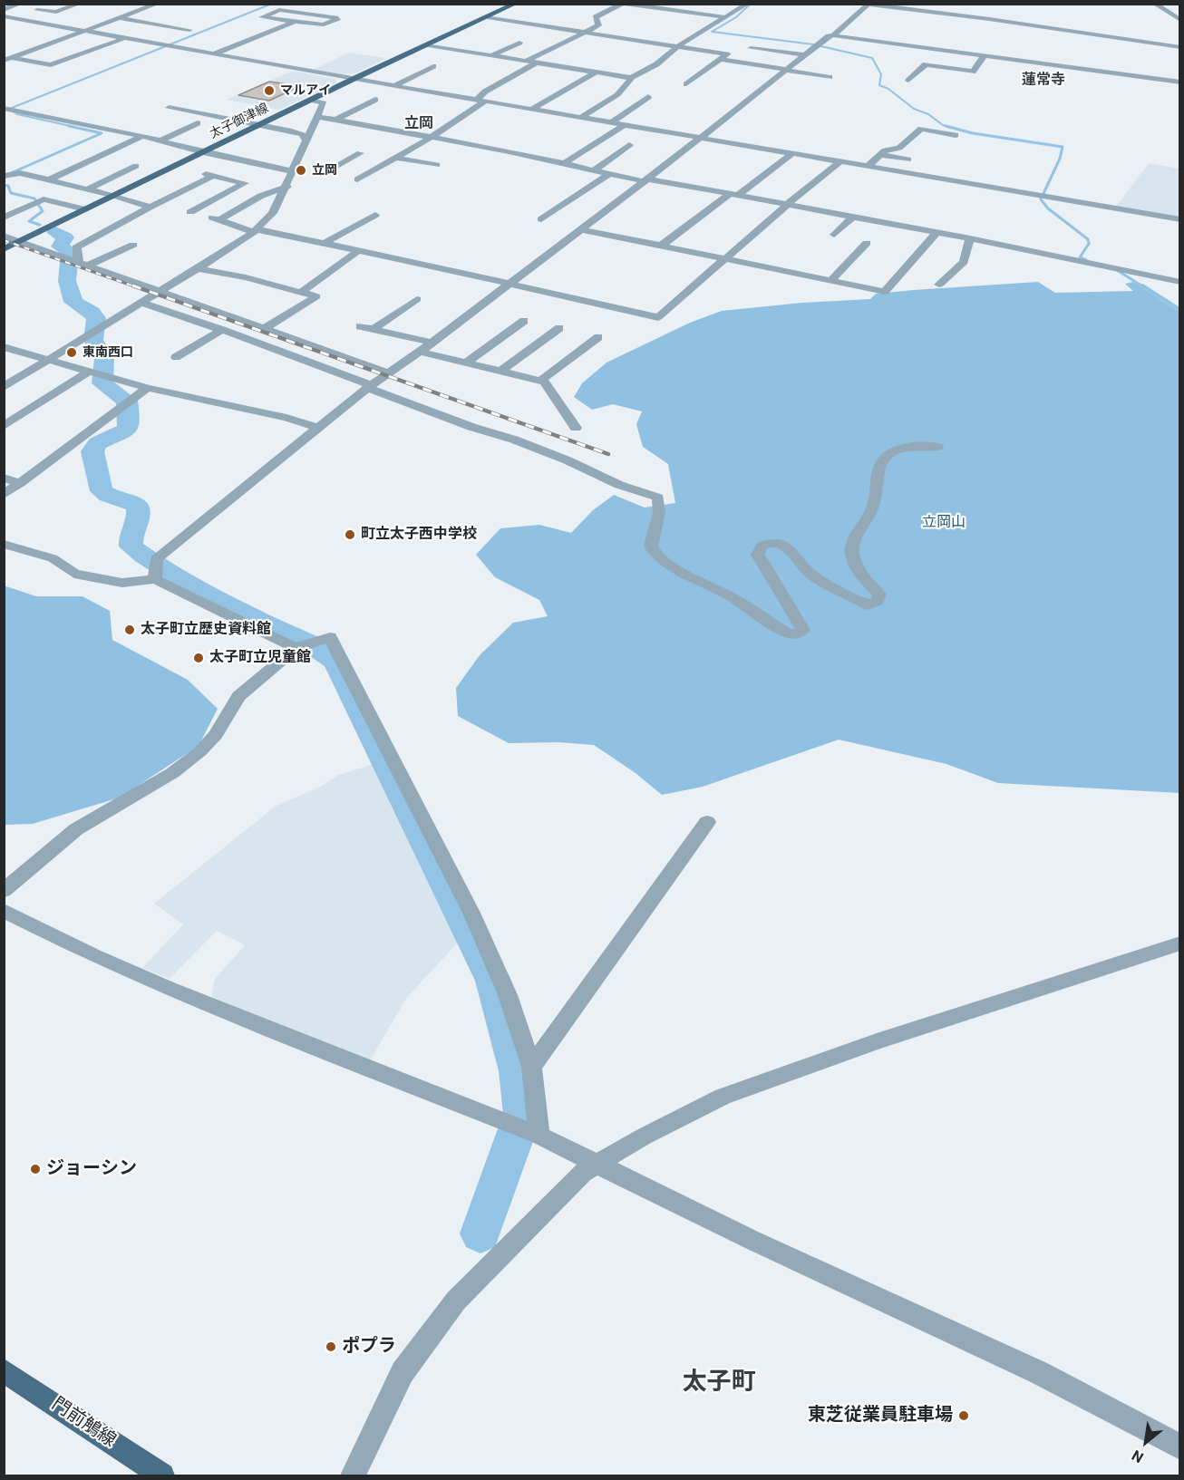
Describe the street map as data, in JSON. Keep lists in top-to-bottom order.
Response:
{
  "streets": {
    "main road": ["太子御津線", "門前鵤線"]
  },
  "districts": ["蓮常寺", "立岡", "太子町"],
  "parks": ["立岡山"],
  "places": [
    "マルアイ",
    "立岡",
    "東南西口",
    "町立太子西中学校",
    "太子町立歴史資料館",
    "太子町立児童館",
    "ジョーシン",
    "ポプラ",
    "東芝従業員駐車場"
  ],
  "north": "bottom left"
}
